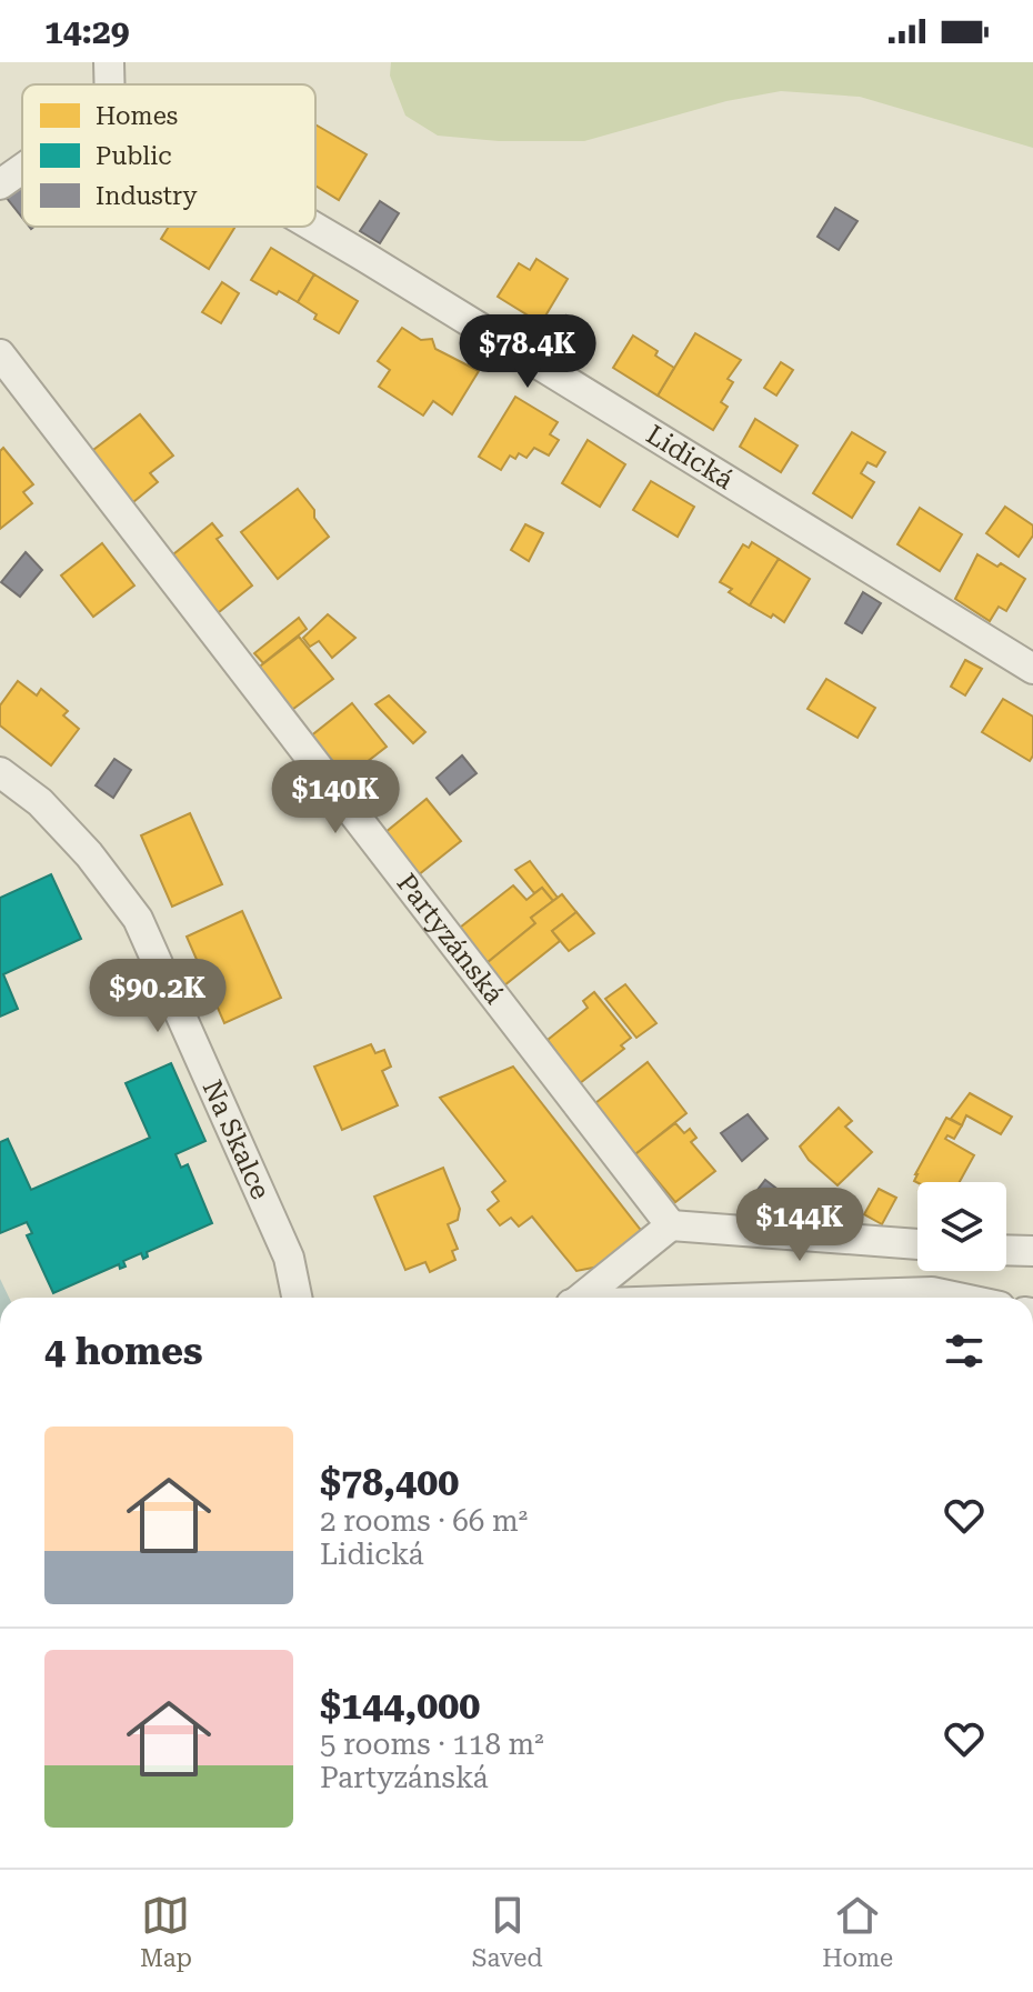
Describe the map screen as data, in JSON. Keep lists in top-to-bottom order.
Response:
{
  "streets": {
    "street": ["Lidická", "Partyzánská", "Na Skalce"]
  },
  "legend": ["Homes", "Public", "Industry"],
  "page": {
    "status": "14:29",
    "price": [
      "$78.4K",
      "$140K",
      "$90.2K",
      "$144K"
    ],
    "heading": "4 homes",
    "list": [
      {
        "name": "$78,400",
        "note": "2 rooms · 66 m² · Lidická"
      },
      {
        "name": "$144,000",
        "note": "5 rooms · 118 m² · Partyzánská"
      }
    ],
    "tabs": ["Map", "Saved", "Home"]
  }
}
